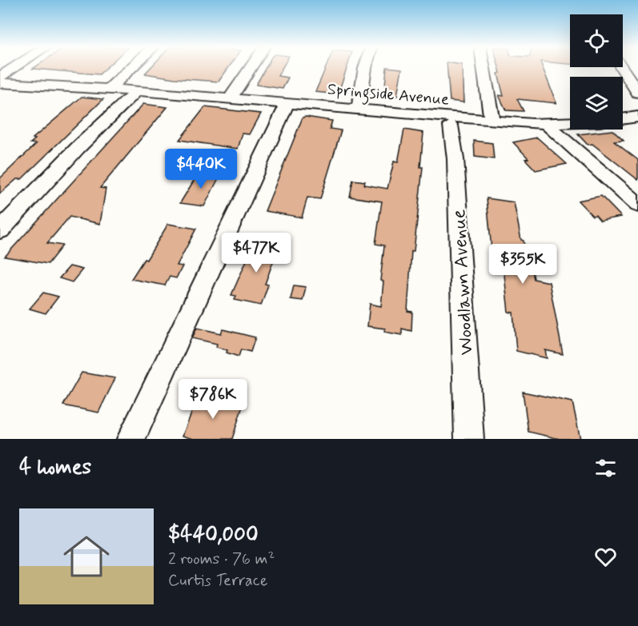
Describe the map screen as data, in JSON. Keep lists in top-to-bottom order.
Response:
{
  "streets": {
    "street": ["Springside Avenue", "Woodlawn Avenue"]
  },
  "page": {
    "price": [
      "$440K",
      "$477K",
      "$355K",
      "$786K"
    ],
    "heading": "4 homes",
    "list": [
      {
        "name": "$440,000",
        "note": "2 rooms · 76 m² · Curtis Terrace"
      }
    ]
  }
}
